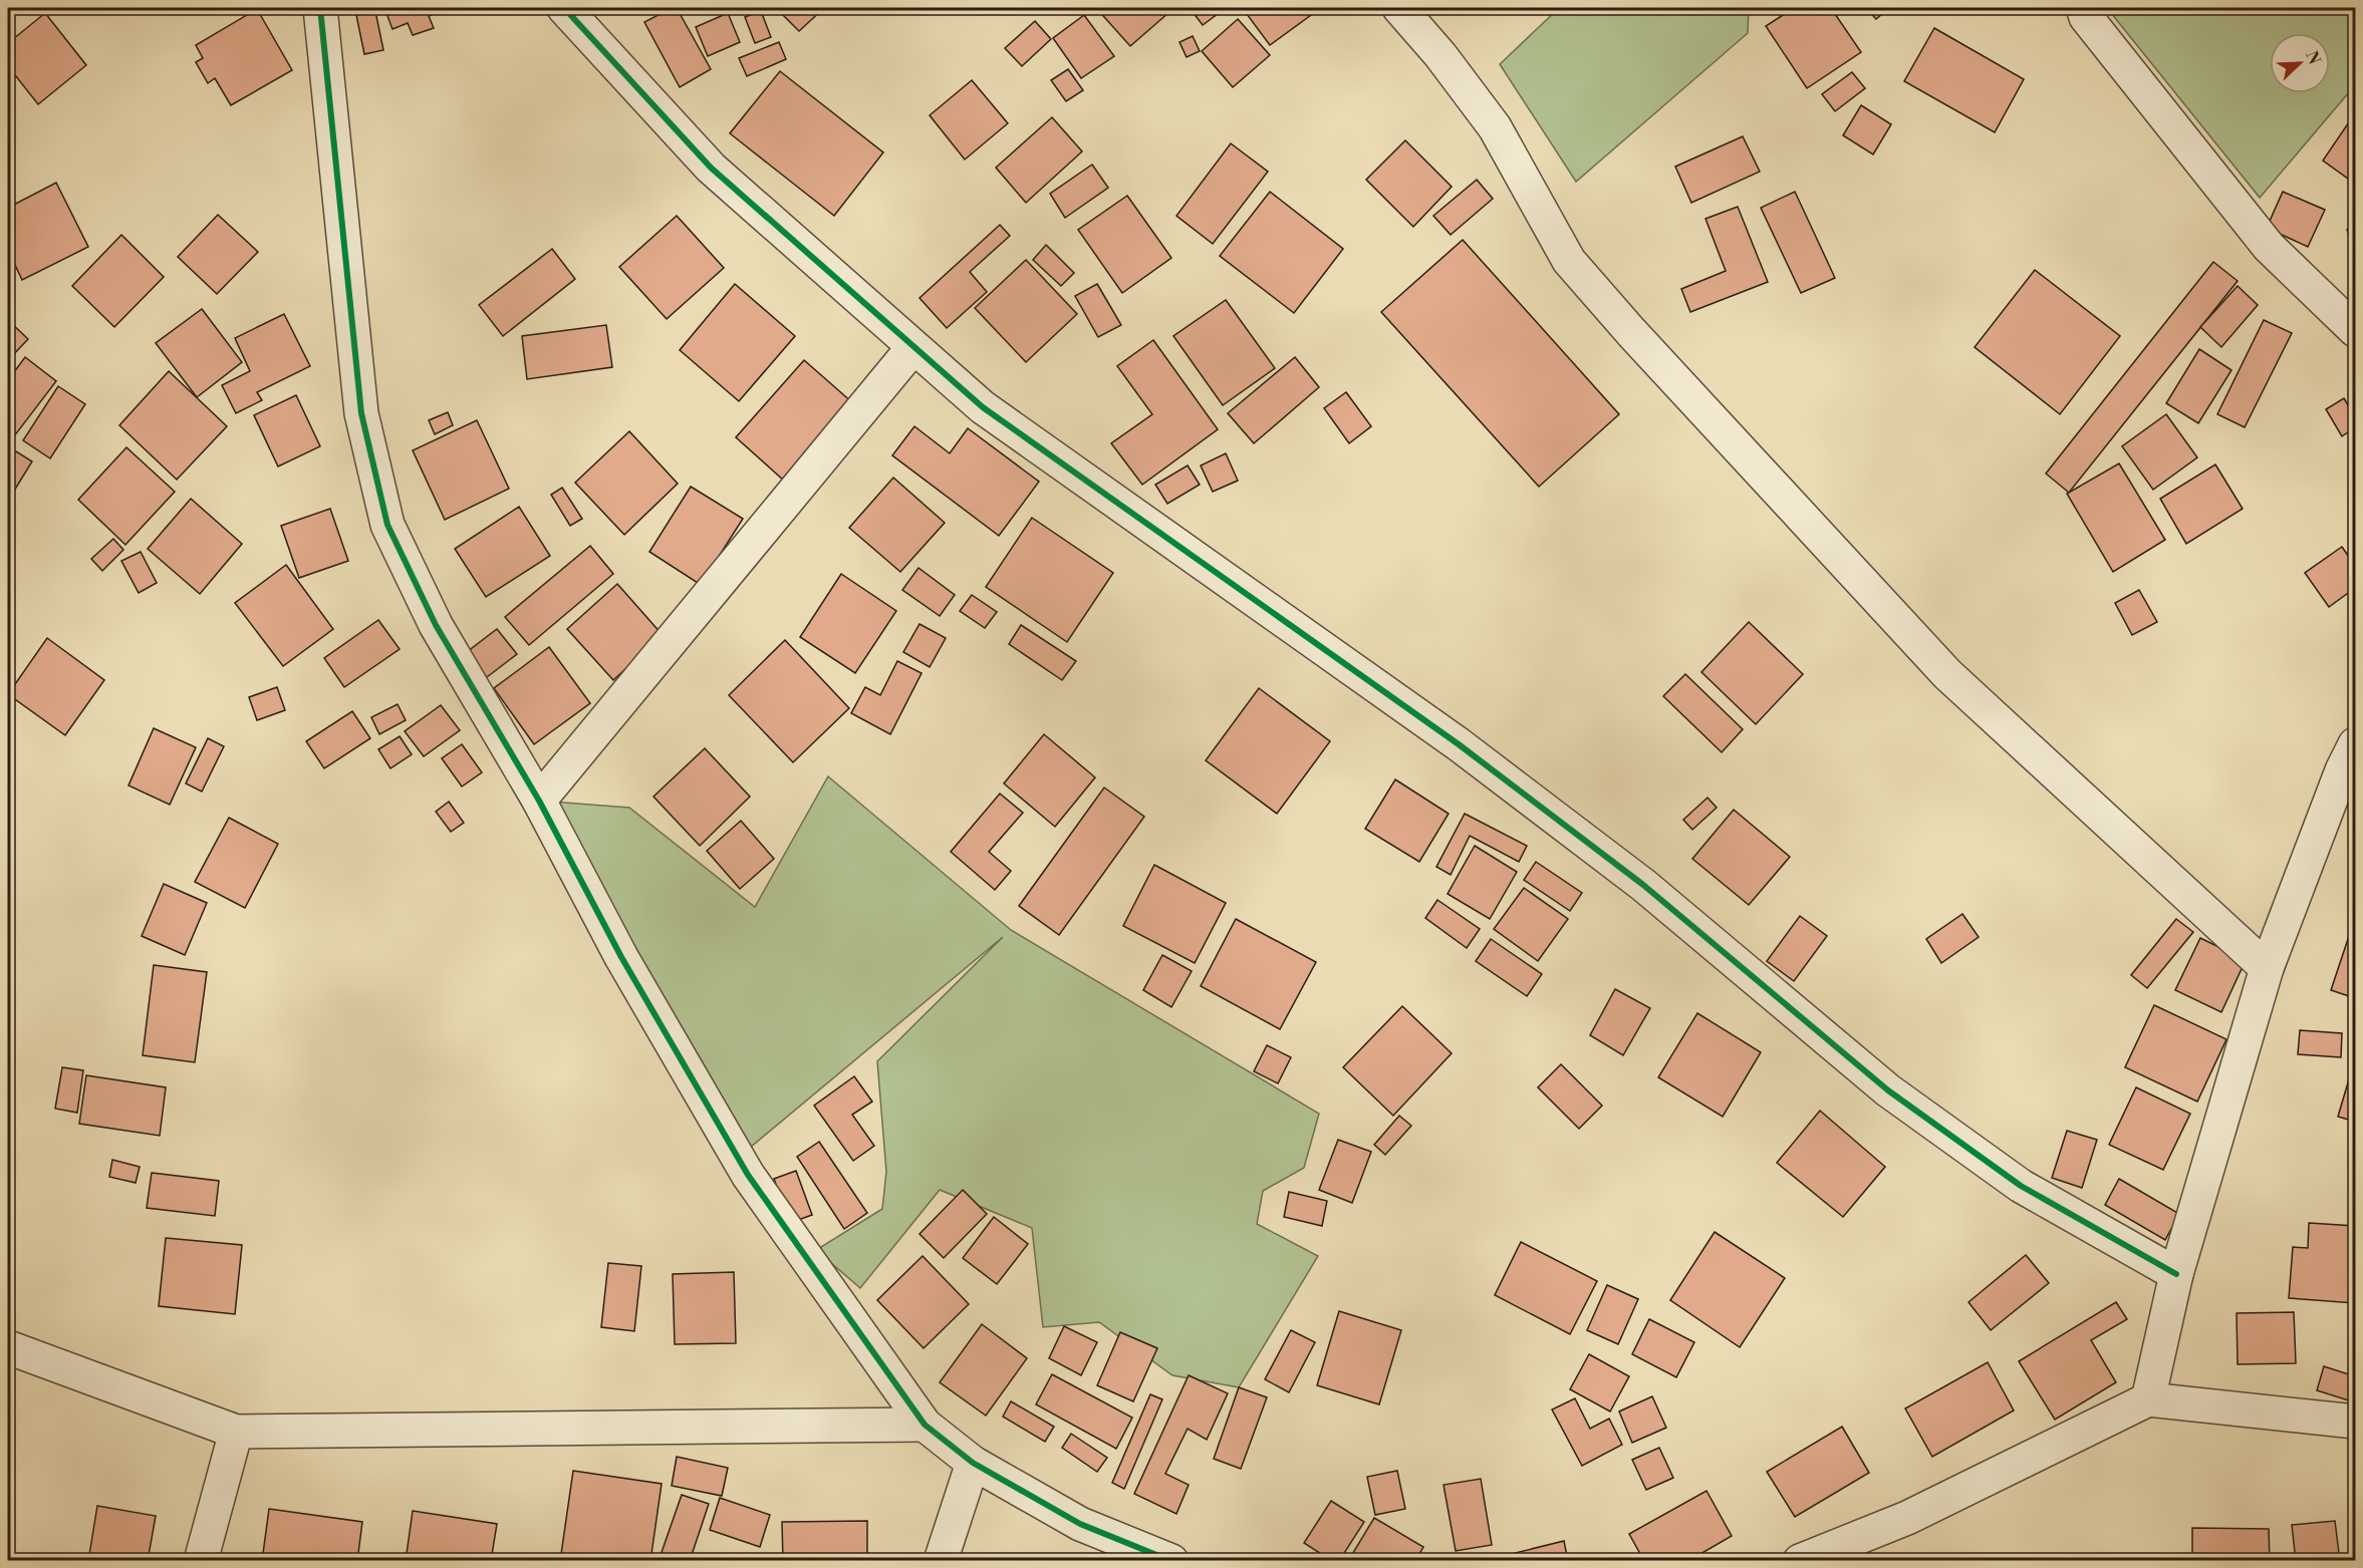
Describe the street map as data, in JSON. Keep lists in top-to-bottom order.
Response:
{
  "north": "top right"
}
